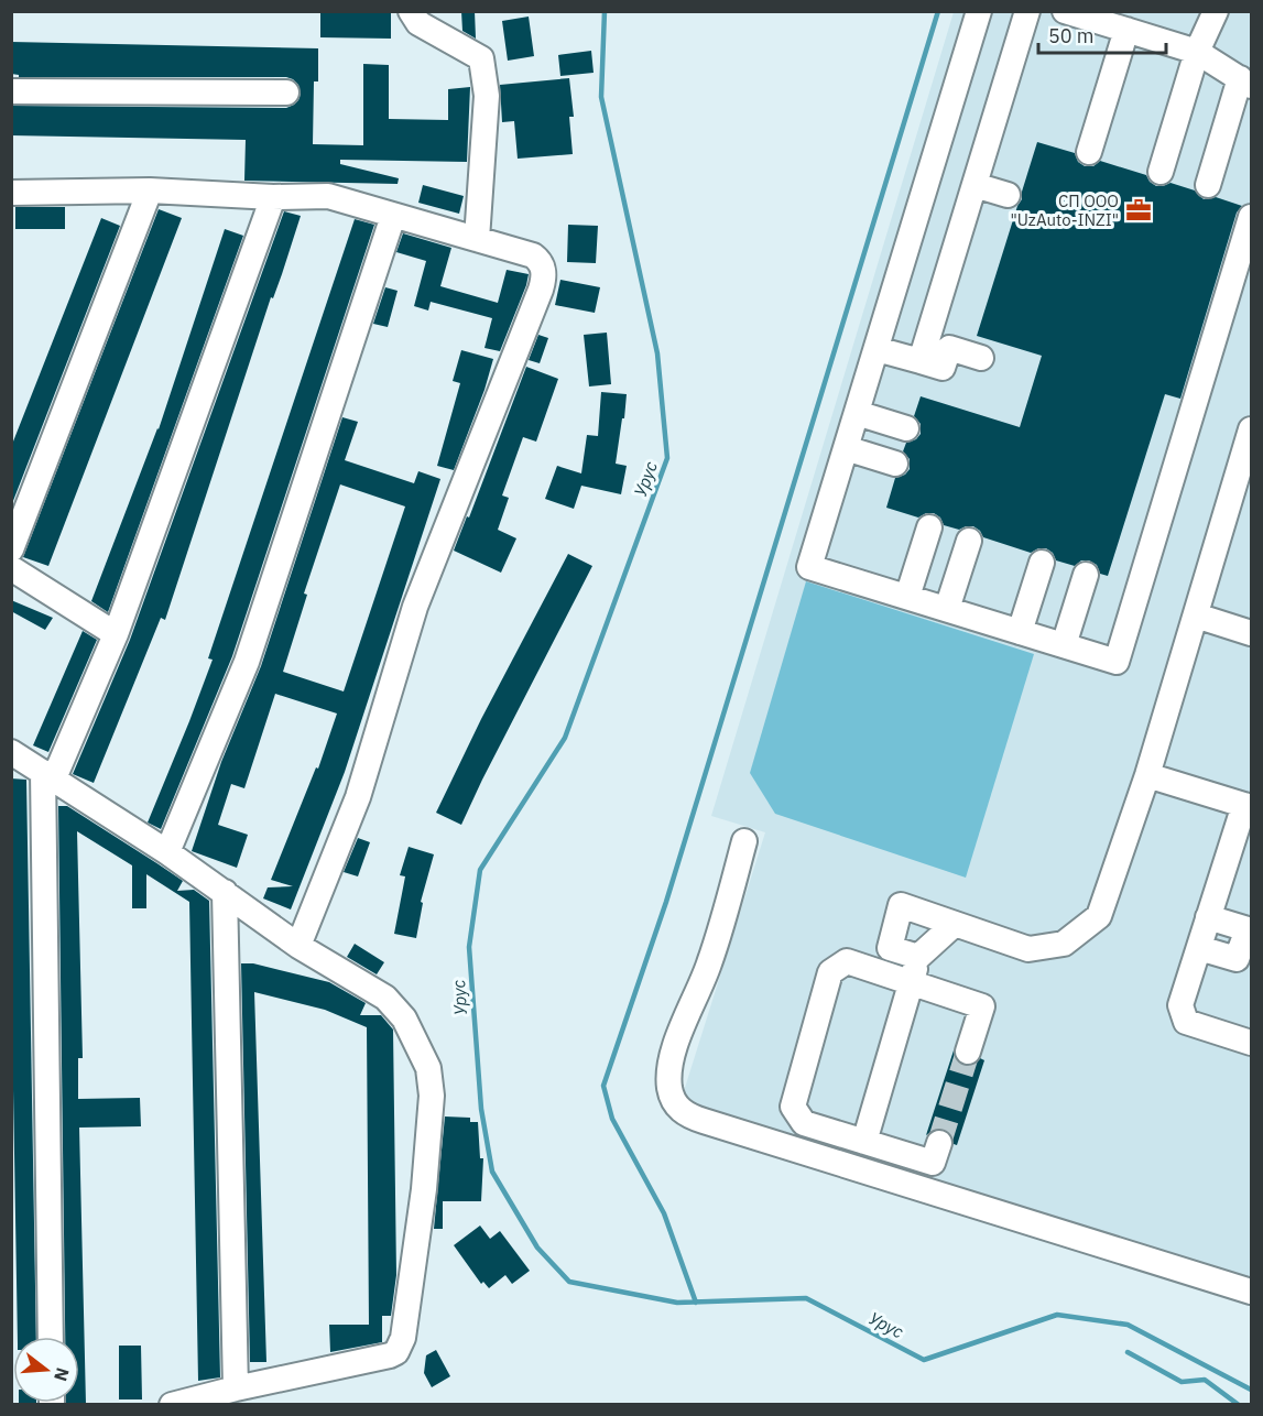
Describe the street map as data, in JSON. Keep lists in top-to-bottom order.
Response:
{
  "water": ["Урус"],
  "places": {
    "office": ["СП ООО \"UzAuto-INZI\""]
  },
  "scale_bar": "50 m",
  "north": "right"
}
